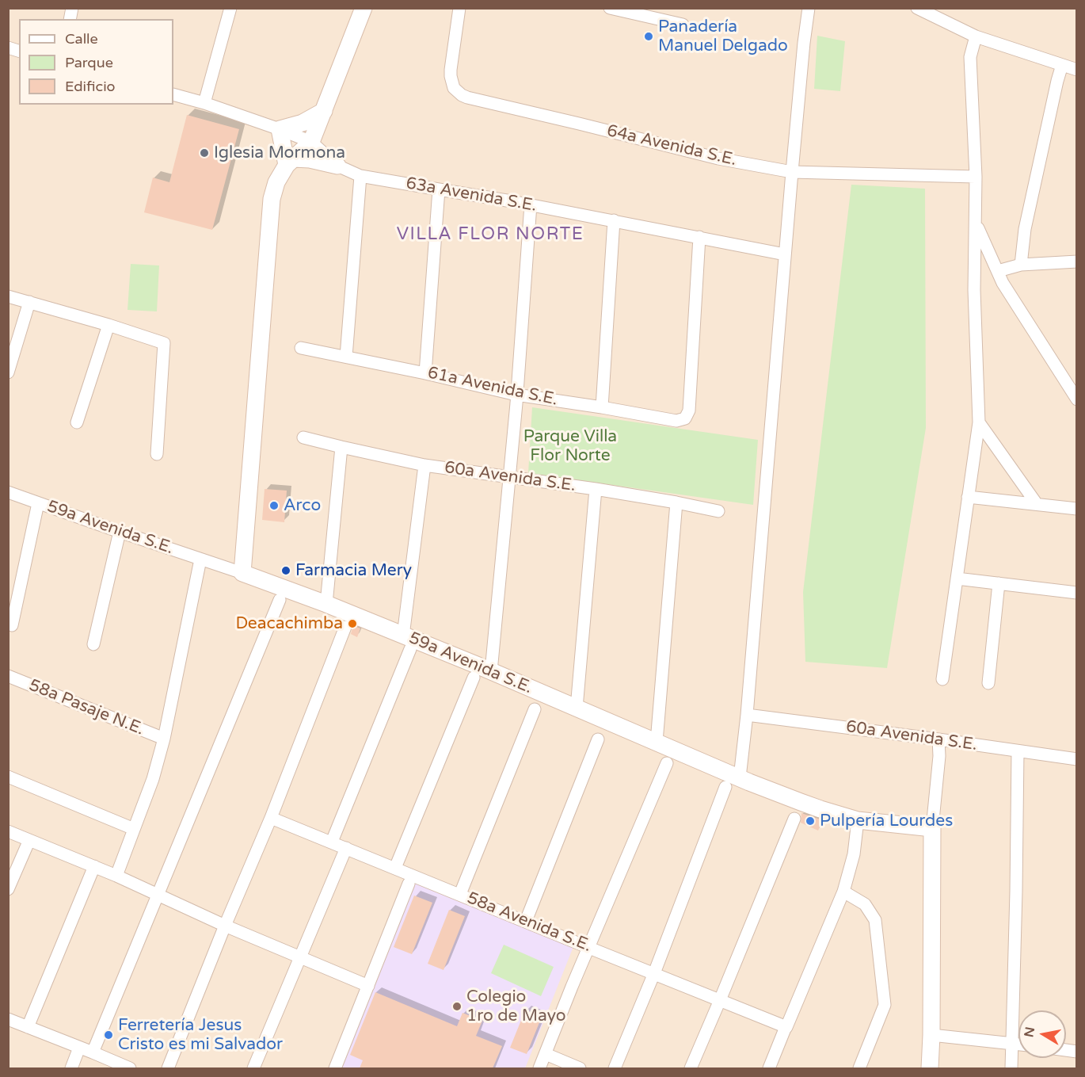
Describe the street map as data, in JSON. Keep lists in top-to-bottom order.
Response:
{
  "streets": {
    "street": [
      "64a Avenida S.E.",
      "63a Avenida S.E.",
      "61a Avenida S.E.",
      "60a Avenida S.E.",
      "59a Avenida S.E.",
      "58a Pasaje N.E.",
      "58a Avenida S.E."
    ]
  },
  "crossings": [
    ["63a Avenida S.E.", "61a Avenida S.E."]
  ],
  "districts": ["VILLA FLOR NORTE"],
  "parks": ["Parque Villa Flor Norte"],
  "places": [
    "Panadería Manuel Delgado",
    "Iglesia Mormona",
    "Arco",
    "Farmacia Mery",
    "Deacachimba",
    "Pulpería Lourdes",
    "Colegio 1ro de Mayo",
    "Ferretería Jesus Cristo es mi Salvador"
  ],
  "legend": ["Calle", "Parque", "Edificio"],
  "north": "left"
}
